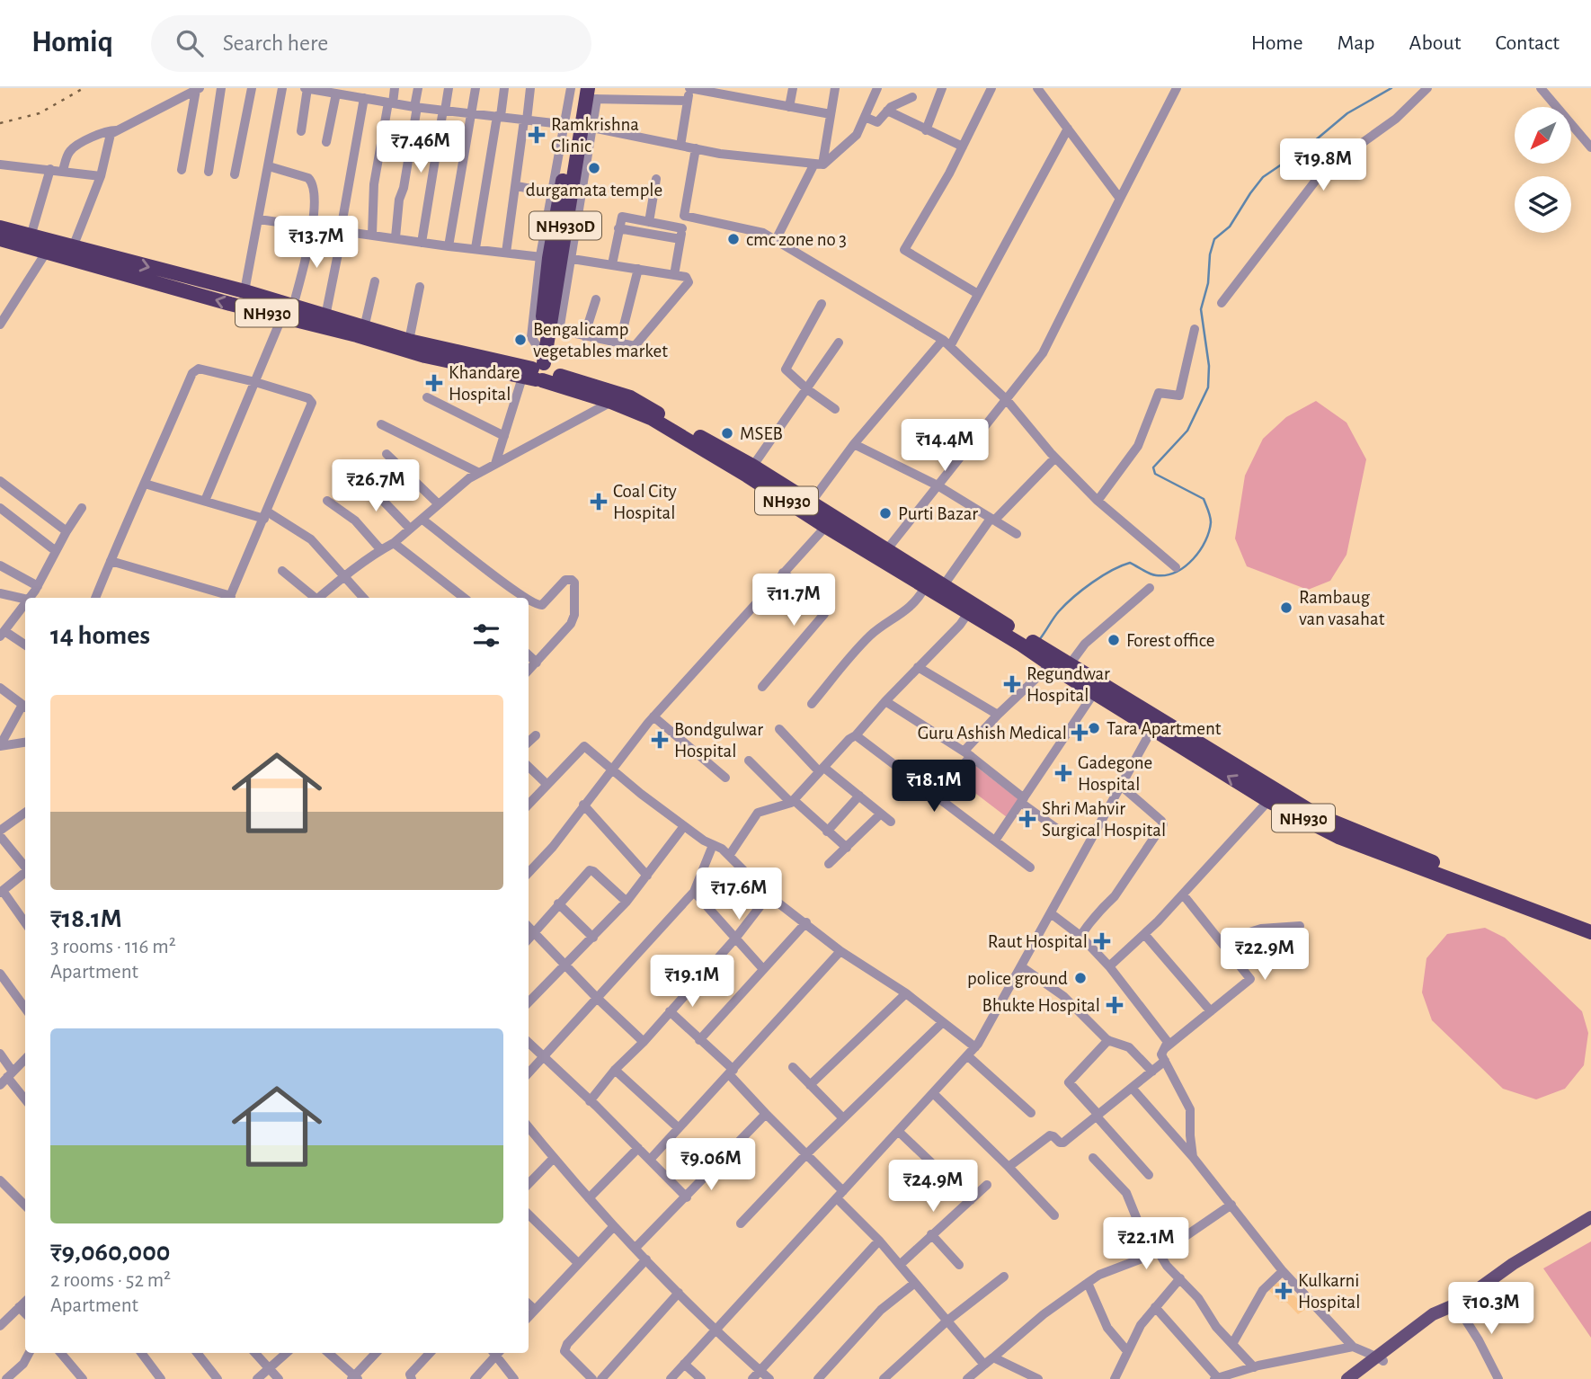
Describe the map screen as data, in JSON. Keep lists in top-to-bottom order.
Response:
{
  "streets": {
    "highway": ["NH930D", "NH930"]
  },
  "crossings": [
    ["NH930D", "NH930"]
  ],
  "places": {
    "health": [
      "Ramkrishna Clinic",
      "Khandare Hospital",
      "Coal City Hospital",
      "Regundwar Hospital",
      "Guru Ashish Medical",
      "Bondgulwar Hospital",
      "Gadegone Hospital",
      "Shri Mahvir Surgical Hospital",
      "Raut Hospital",
      "Bhukte Hospital",
      "Kulkarni Hospital"
    ],
    "other": [
      "durgamata temple",
      "cmc zone no 3",
      "Bengalicamp vegetables market",
      "MSEB",
      "Purti Bazar",
      "Rambaug van vasahat",
      "Forest office",
      "Tara Apartment",
      "police ground"
    ]
  },
  "north": "bottom left",
  "page": {
    "header": "Homiq",
    "search": "Search here",
    "nav": [
      "Home",
      "Map",
      "About",
      "Contact"
    ],
    "price": [
      "₹7.46M",
      "₹19.8M",
      "₹13.7M",
      "₹14.4M",
      "₹26.7M",
      "₹11.7M",
      "₹18.1M",
      "₹17.6M",
      "₹22.9M",
      "₹19.1M",
      "₹9.06M",
      "₹24.9M",
      "₹22.1M",
      "₹10.3M"
    ],
    "heading": "14 homes",
    "list": [
      {
        "name": "₹18.1M",
        "note": "3 rooms · 116 m² · Apartment"
      },
      {
        "name": "₹9,060,000",
        "note": "2 rooms · 52 m² · Apartment"
      }
    ]
  }
}
